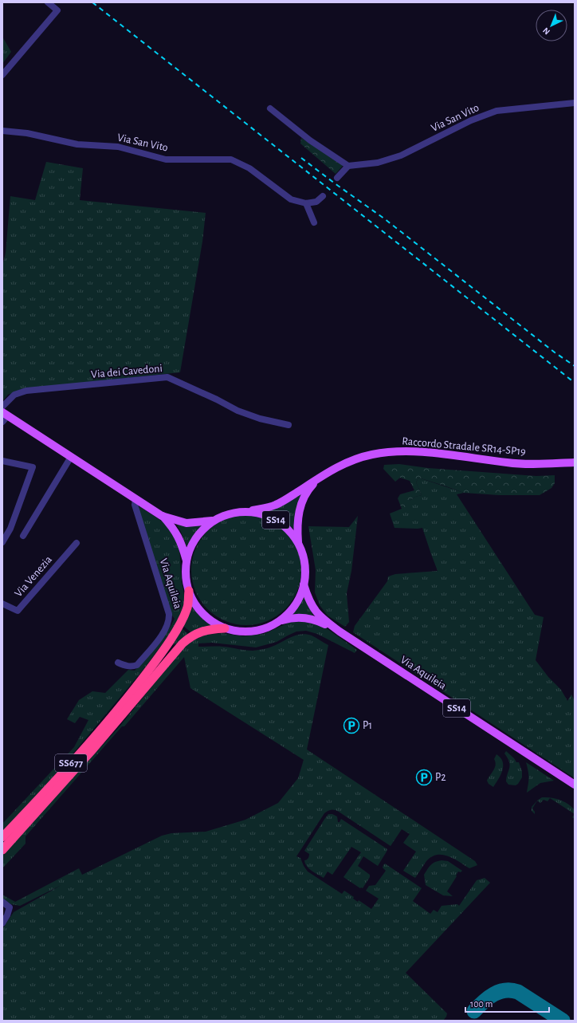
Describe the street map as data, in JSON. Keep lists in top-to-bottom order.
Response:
{
  "streets": {
    "highway": ["SS677"],
    "main road": ["Raccordo Stradale SR14-SP19", "SS14", "Via Aquileia"],
    "street": ["Via San Vito", "Via dei Cavedoni", "Via Venezia"]
  },
  "crossings": [
    ["Raccordo Stradale SR14-SP19", "SS14"],
    ["SS14", "Via Aquileia"],
    ["SS14", "SS677"]
  ],
  "places": {
    "parking": ["P1", "P2"]
  },
  "scale_bar": "100 m",
  "north": "bottom left"
}
